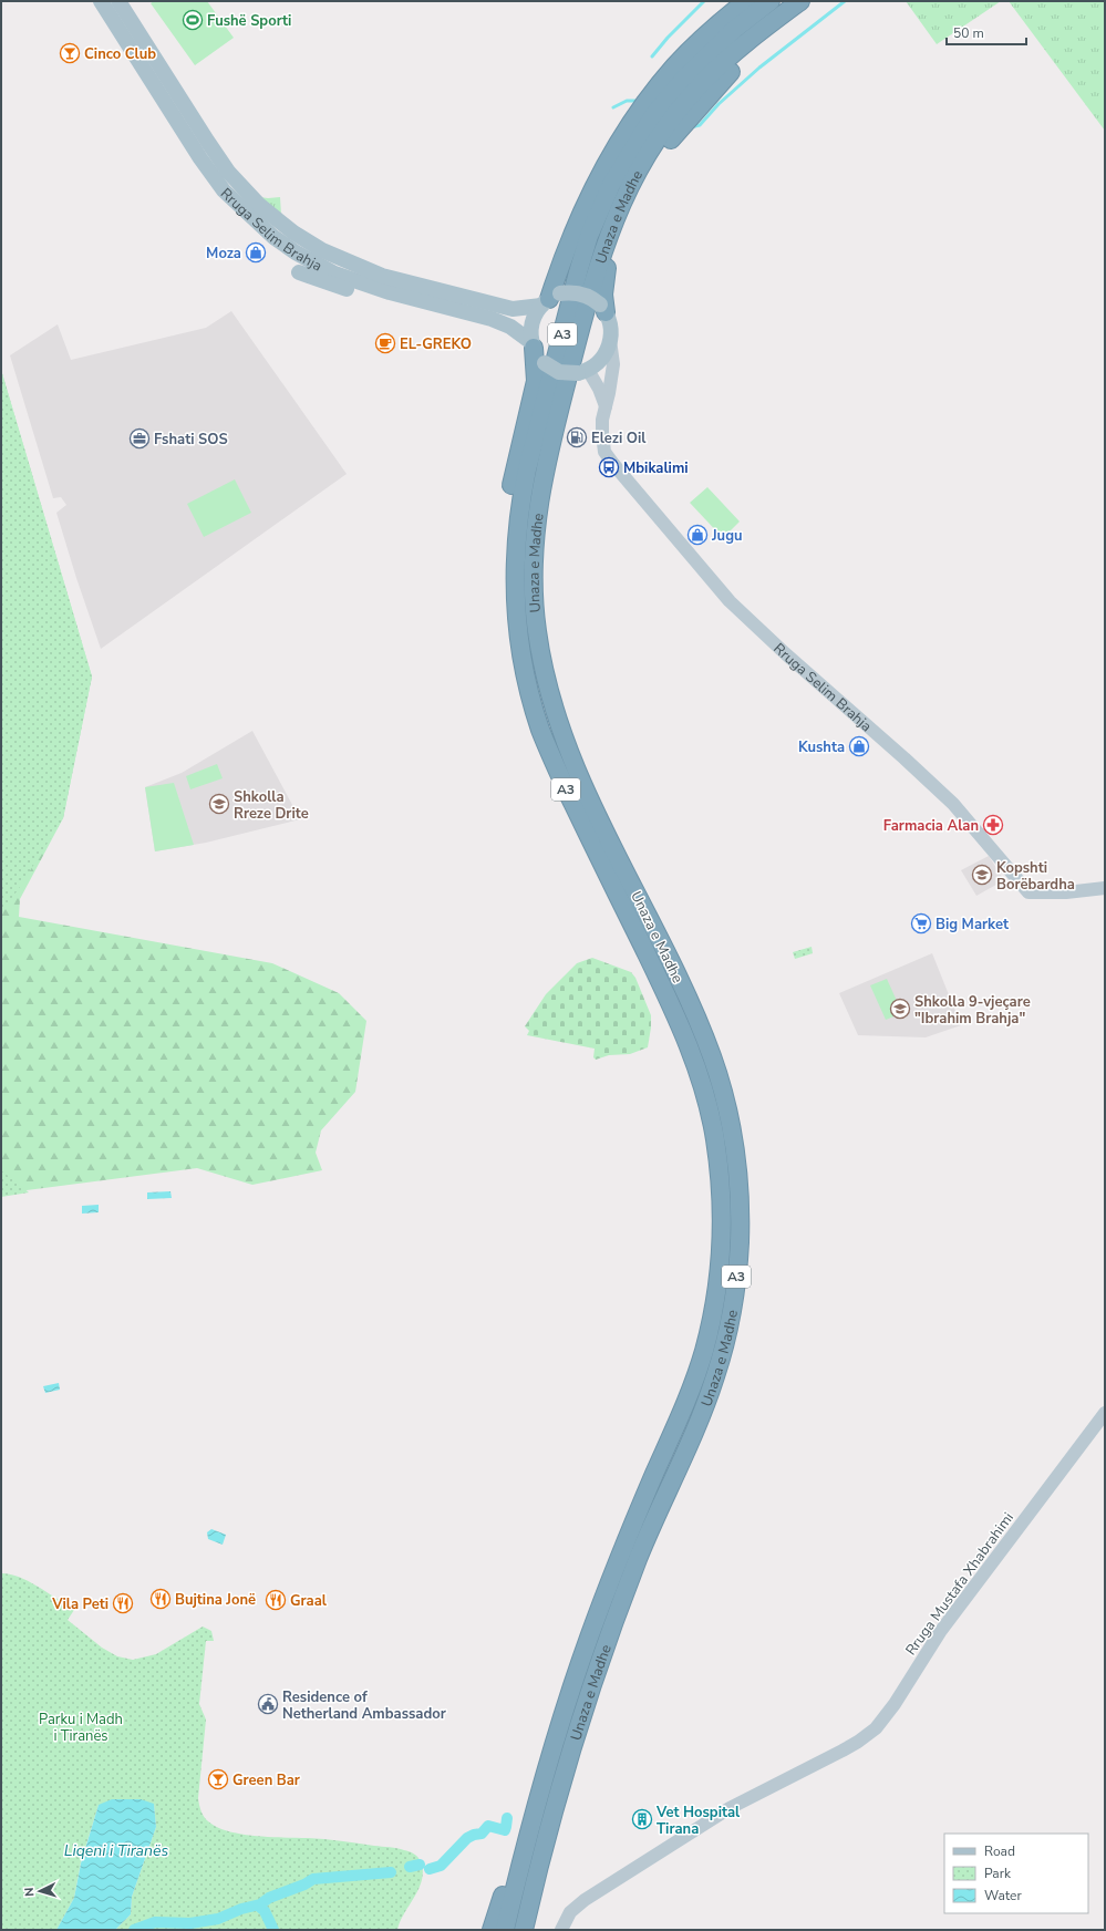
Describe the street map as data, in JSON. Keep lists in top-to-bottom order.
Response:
{
  "streets": {
    "highway": ["Unaza e Madhe", "A3"],
    "main road": ["Rruga Selim Brahja"],
    "street": ["Rruga Mustafa Xhabrahimi"]
  },
  "water": ["Liqeni i Tiranës"],
  "parks": ["Parku i Madh i Tiranës"],
  "places": {
    "sports": ["Fushë Sporti"],
    "bar": ["Cinco Club", "Green Bar"],
    "shop": ["Moza", "Jugu", "Kushta"],
    "cafe": ["EL-GREKO"],
    "fuel station": ["Elezi Oil"],
    "office": ["Fshati SOS"],
    "bus stop": ["Mbikalimi"],
    "school or university": ["Shkolla Rreze Drite", "Kopshti Borëbardha", "Shkolla 9-vjeçare \"Ibrahim Brahja\""],
    "pharmacy": ["Farmacia Alan"],
    "supermarket": ["Big Market"],
    "restaurant": ["Bujtina Jonë", "Graal", "Vila Peti"],
    "public building": ["Residence of Netherland Ambassador"],
    "building": ["Vet Hospital Tirana"]
  },
  "legend": ["Road", "Park", "Water"],
  "scale_bar": "50 m",
  "north": "left"
}
